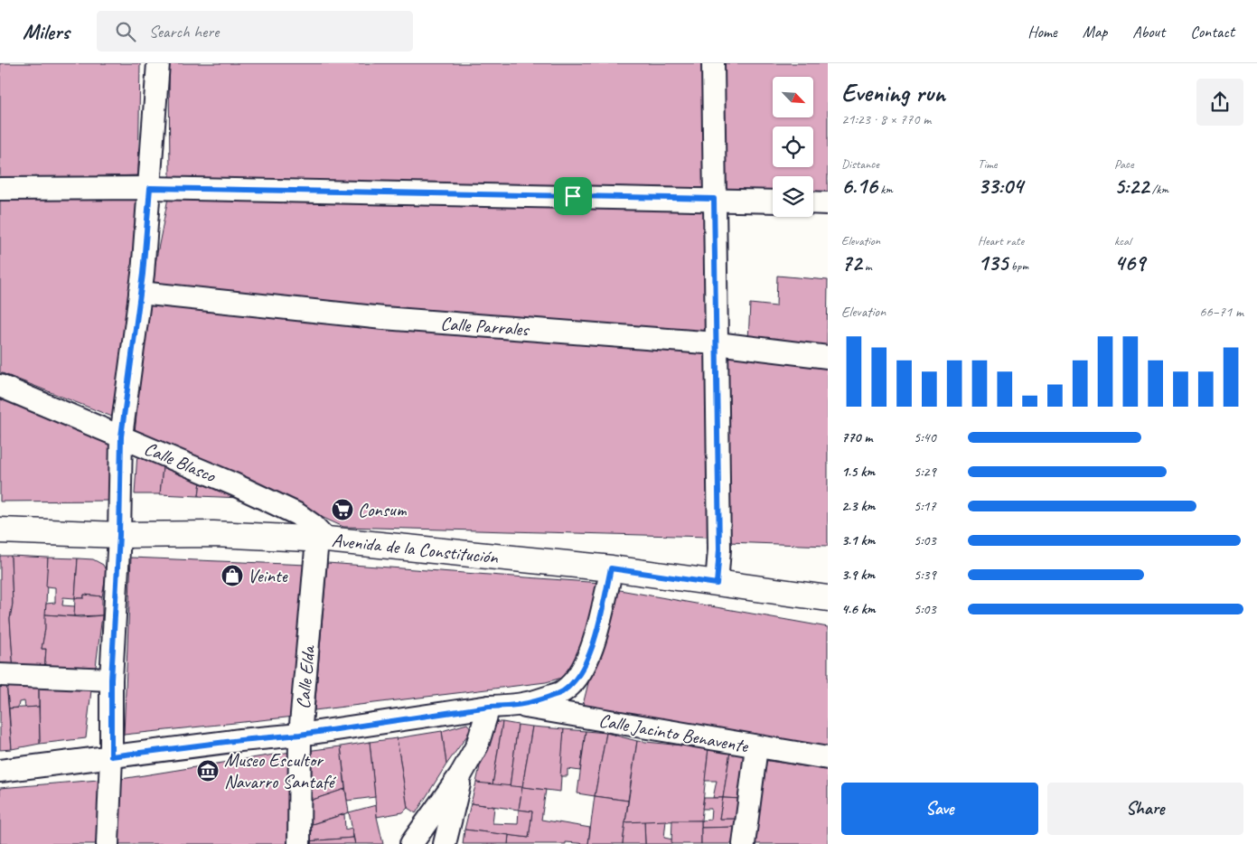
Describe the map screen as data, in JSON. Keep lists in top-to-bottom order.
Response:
{
  "streets": {
    "street": [
      "Calle Parrales",
      "Calle Blasco",
      "Avenida de la Constitución",
      "Calle Elda",
      "Calle Jacinto Benavente"
    ]
  },
  "crossings": [
    ["Calle Blasco", "Avenida de la Constitución"],
    ["Calle Blasco", "Calle Elda"],
    ["Avenida de la Constitución", "Calle Elda"]
  ],
  "places": {
    "supermarket": ["Consum"],
    "shop": ["Veinte"],
    "museum": ["Museo Escultor Navarro Santafé"]
  },
  "north": "bottom right",
  "page": {
    "header": "Milers",
    "search": "Search here",
    "nav": [
      "Home",
      "Map",
      "About",
      "Contact"
    ],
    "heading": ["Evening run", "21:23 · 8 × 770 m"],
    "stats": [
      ["Distance", "6.16 km"],
      ["Time", "33:04"],
      ["Pace", "5:22 /km"],
      ["Elevation", "72 m"],
      ["Heart rate", "135 bpm"],
      ["kcal", "469"]
    ],
    "chart": ["Elevation", "66–71 m"],
    "list": [
      {
        "name": "770 m",
        "note": "5:40"
      },
      {
        "name": "1.5 km",
        "note": "5:29"
      },
      {
        "name": "2.3 km",
        "note": "5:17"
      },
      {
        "name": "3.1 km",
        "note": "5:03"
      },
      {
        "name": "3.9 km",
        "note": "5:39"
      },
      {
        "name": "4.6 km",
        "note": "5:03"
      }
    ],
    "buttons": ["Save", "Share"]
  }
}
